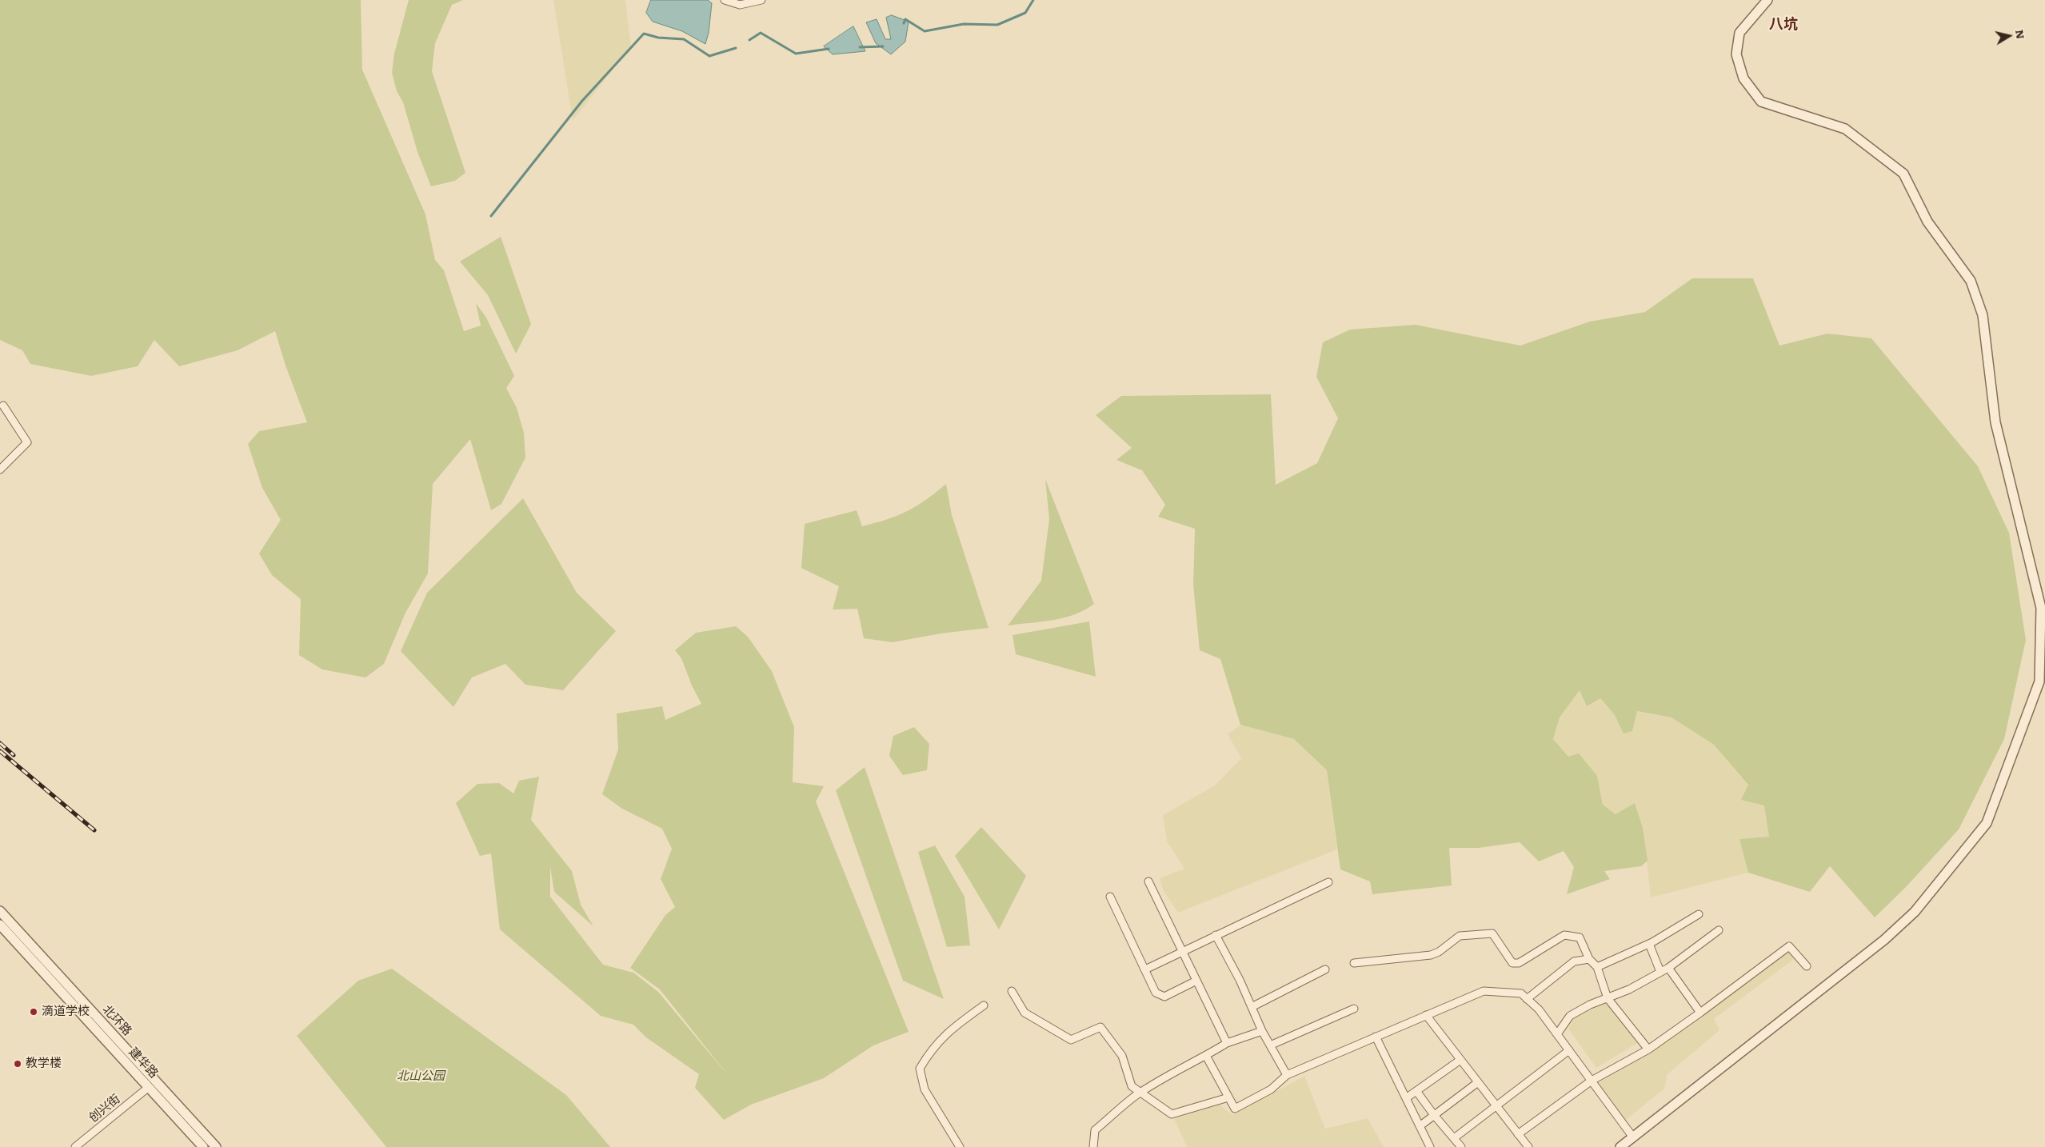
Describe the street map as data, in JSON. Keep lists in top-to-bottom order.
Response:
{
  "streets": {
    "street": ["北环路", "建华路", "创兴街"]
  },
  "crossings": [
    ["建华路", "创兴街"]
  ],
  "districts": ["八坑"],
  "parks": ["北山公园"],
  "places": ["滴道学校", "教学楼"],
  "north": "right"
}
